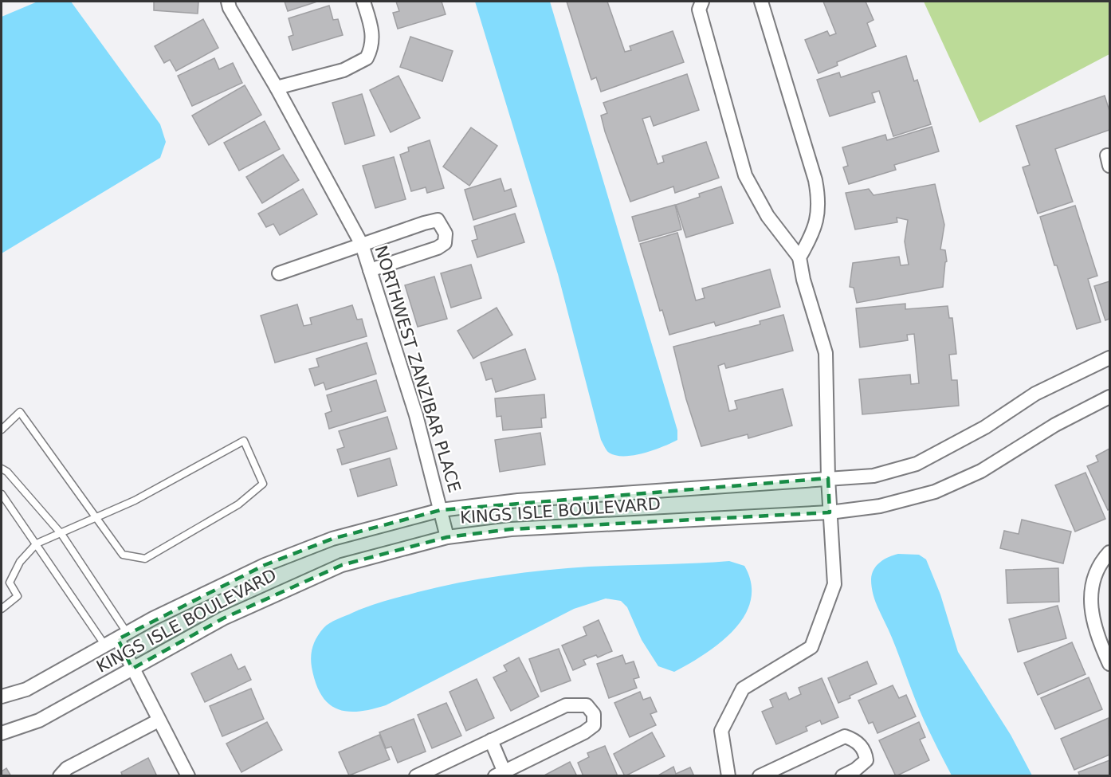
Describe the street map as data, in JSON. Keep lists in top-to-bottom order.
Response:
{
  "streets": {
    "street": ["NORTHWEST ZANZIBAR PLACE", "KINGS ISLE BOULEVARD"]
  },
  "crossings": [
    ["NORTHWEST ZANZIBAR PLACE", "KINGS ISLE BOULEVARD"]
  ]
}
